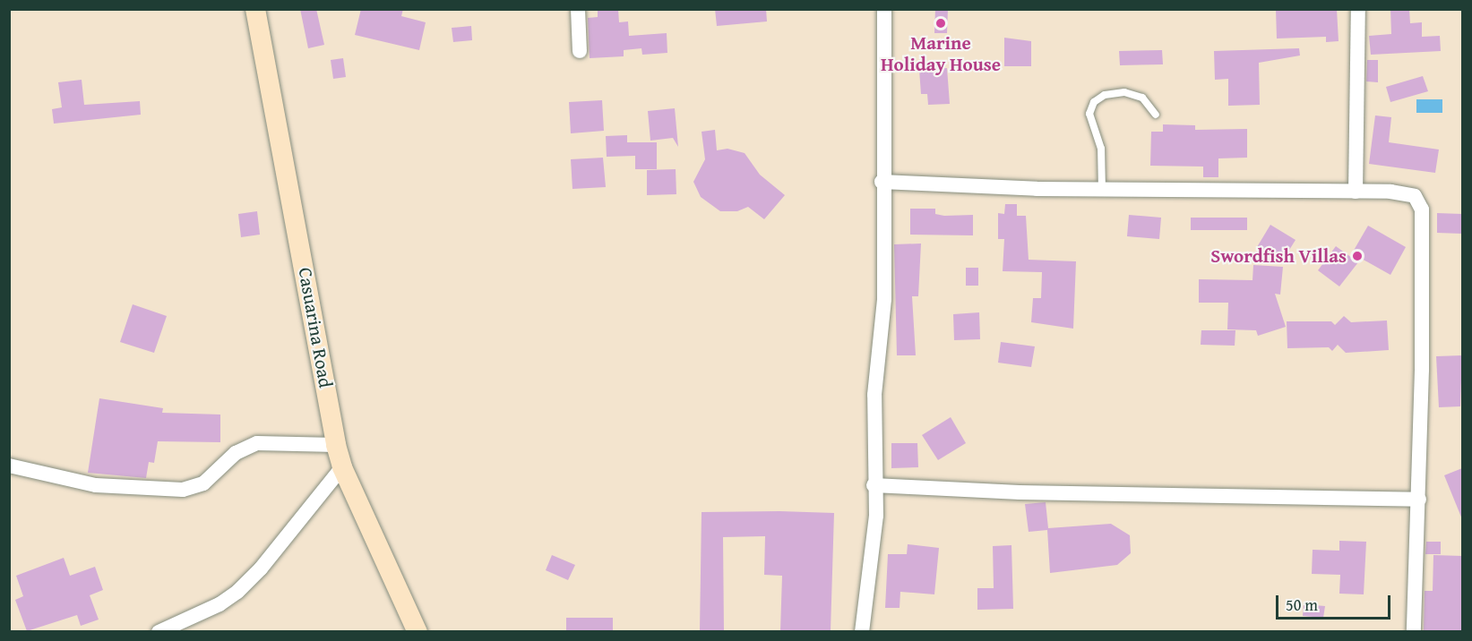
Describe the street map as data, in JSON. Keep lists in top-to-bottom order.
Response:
{
  "streets": {
    "street": ["Casuarina Road"]
  },
  "places": ["Marine Holiday House", "Swordfish Villas"],
  "scale_bar": "50 m"
}
